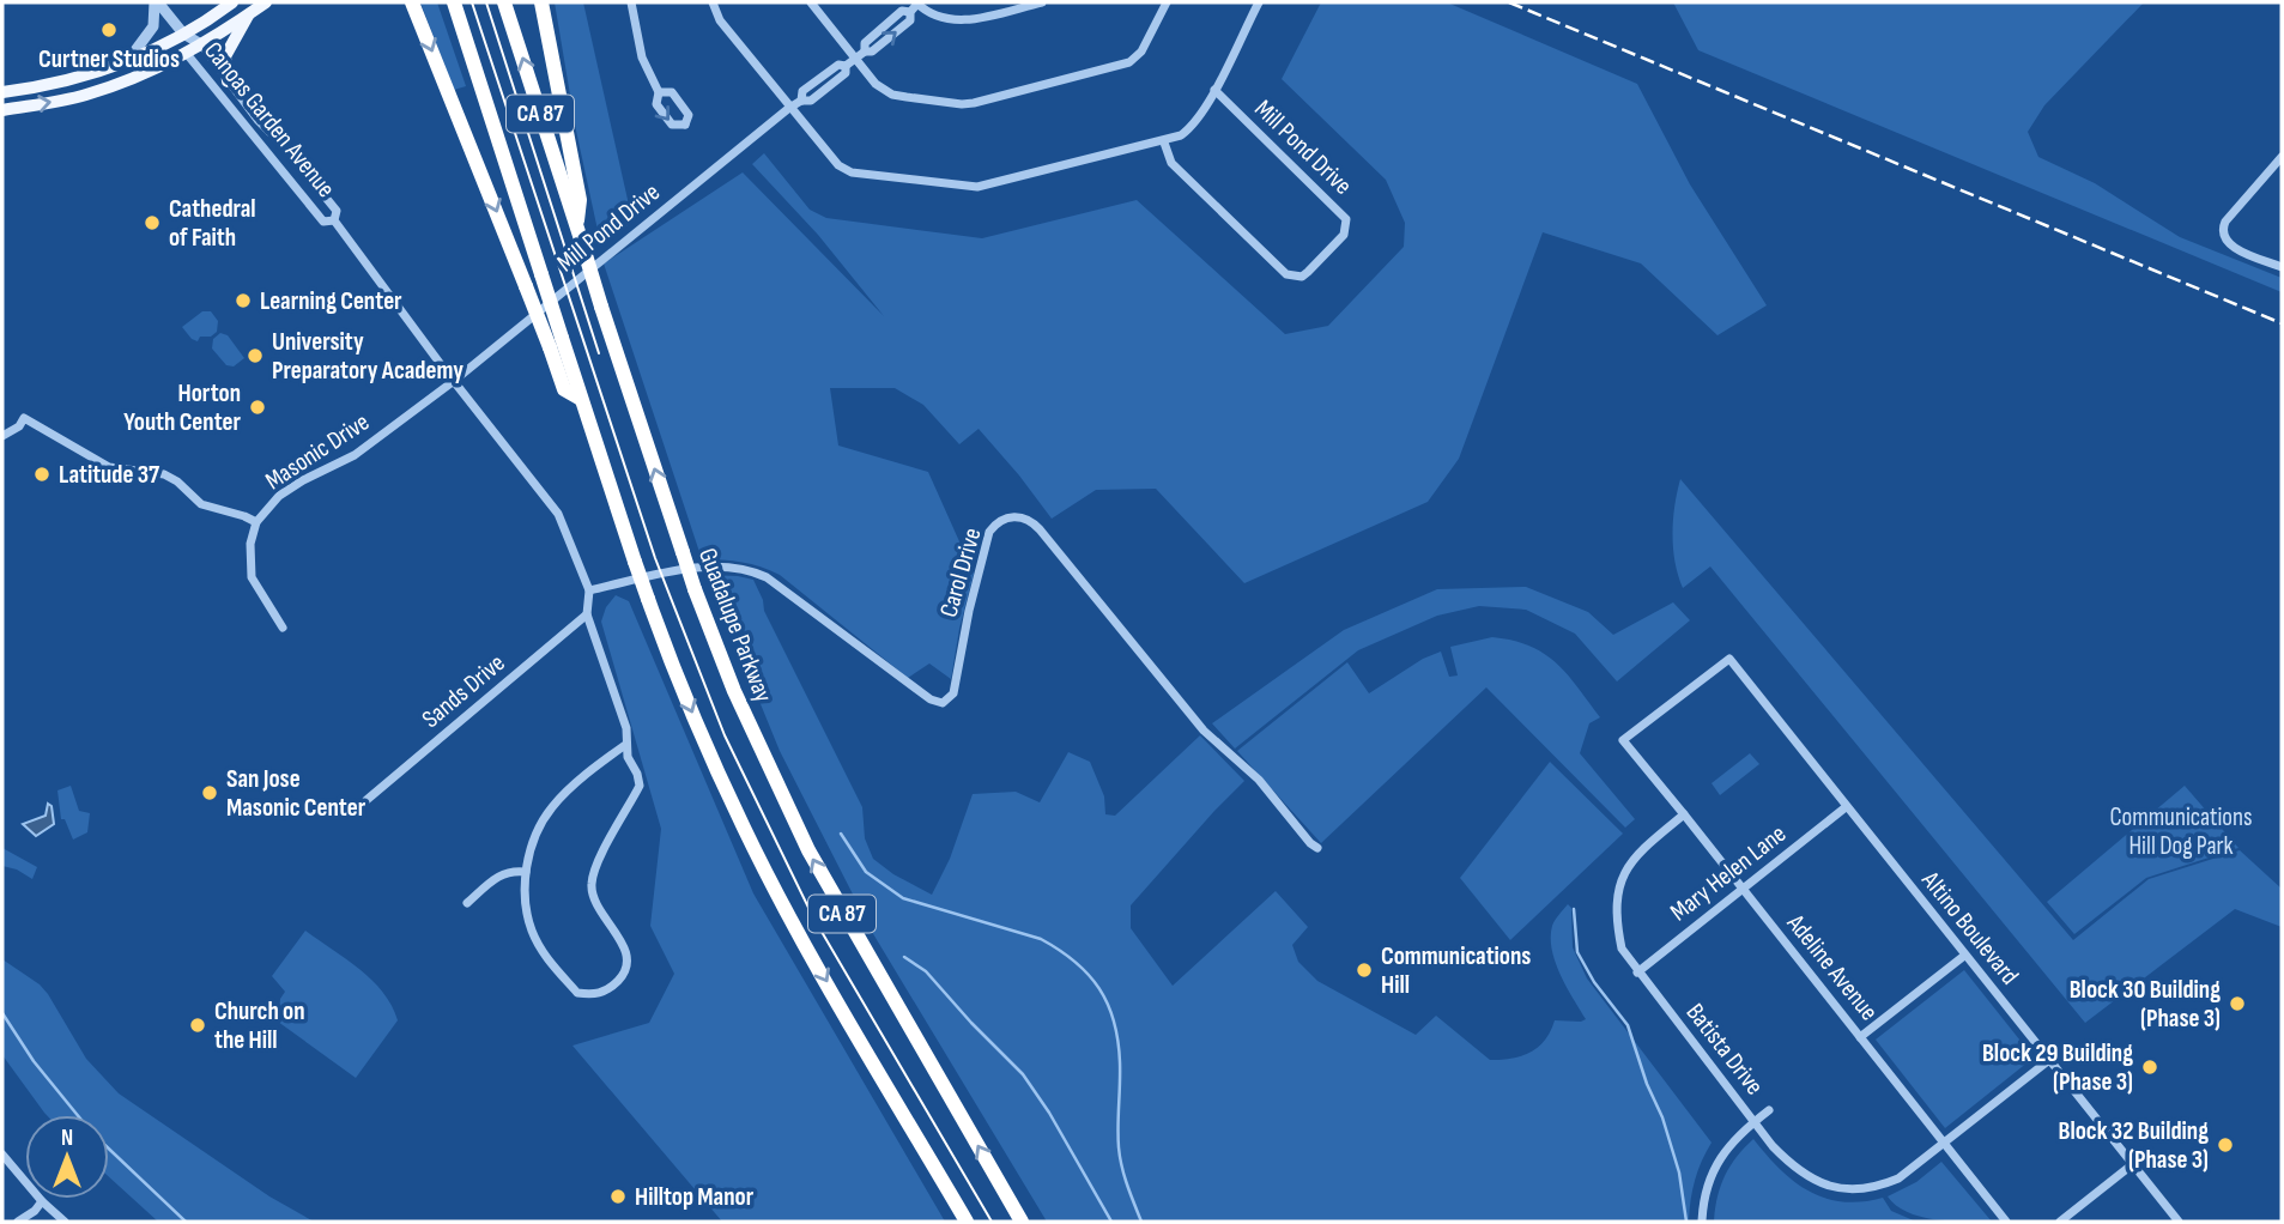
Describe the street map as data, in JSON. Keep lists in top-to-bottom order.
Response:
{
  "streets": {
    "highway": ["CA 87", "Guadalupe Parkway"],
    "street": [
      "Canoas Garden Avenue",
      "Mill Pond Drive",
      "Masonic Drive",
      "Carol Drive",
      "Sands Drive",
      "Mary Helen Lane",
      "Altino Boulevard",
      "Adeline Avenue",
      "Batista Drive"
    ]
  },
  "crossings": [
    ["Canoas Garden Avenue", "Mill Pond Drive"],
    ["Canoas Garden Avenue", "Masonic Drive"],
    ["Canoas Garden Avenue", "Carol Drive"],
    ["Canoas Garden Avenue", "Sands Drive"],
    ["Mill Pond Drive", "Masonic Drive"],
    ["Mary Helen Lane", "Altino Boulevard"],
    ["Mary Helen Lane", "Adeline Avenue"],
    ["Mary Helen Lane", "Batista Drive"],
    ["Altino Boulevard", "Adeline Avenue"],
    ["Altino Boulevard", "Batista Drive"],
    ["Adeline Avenue", "Batista Drive"]
  ],
  "parks": ["Communications Hill Dog Park"],
  "places": [
    "Curtner Studios",
    "Cathedral of Faith",
    "Learning Center",
    "University Preparatory Academy",
    "Horton Youth Center",
    "Latitude 37",
    "San Jose Masonic Center",
    "Communications Hill",
    "Block 30 Building (Phase 3)",
    "Church on the Hill",
    "Block 29 Building (Phase 3)",
    "Block 32 Building (Phase 3)",
    "Hilltop Manor"
  ],
  "north": "top"
}
